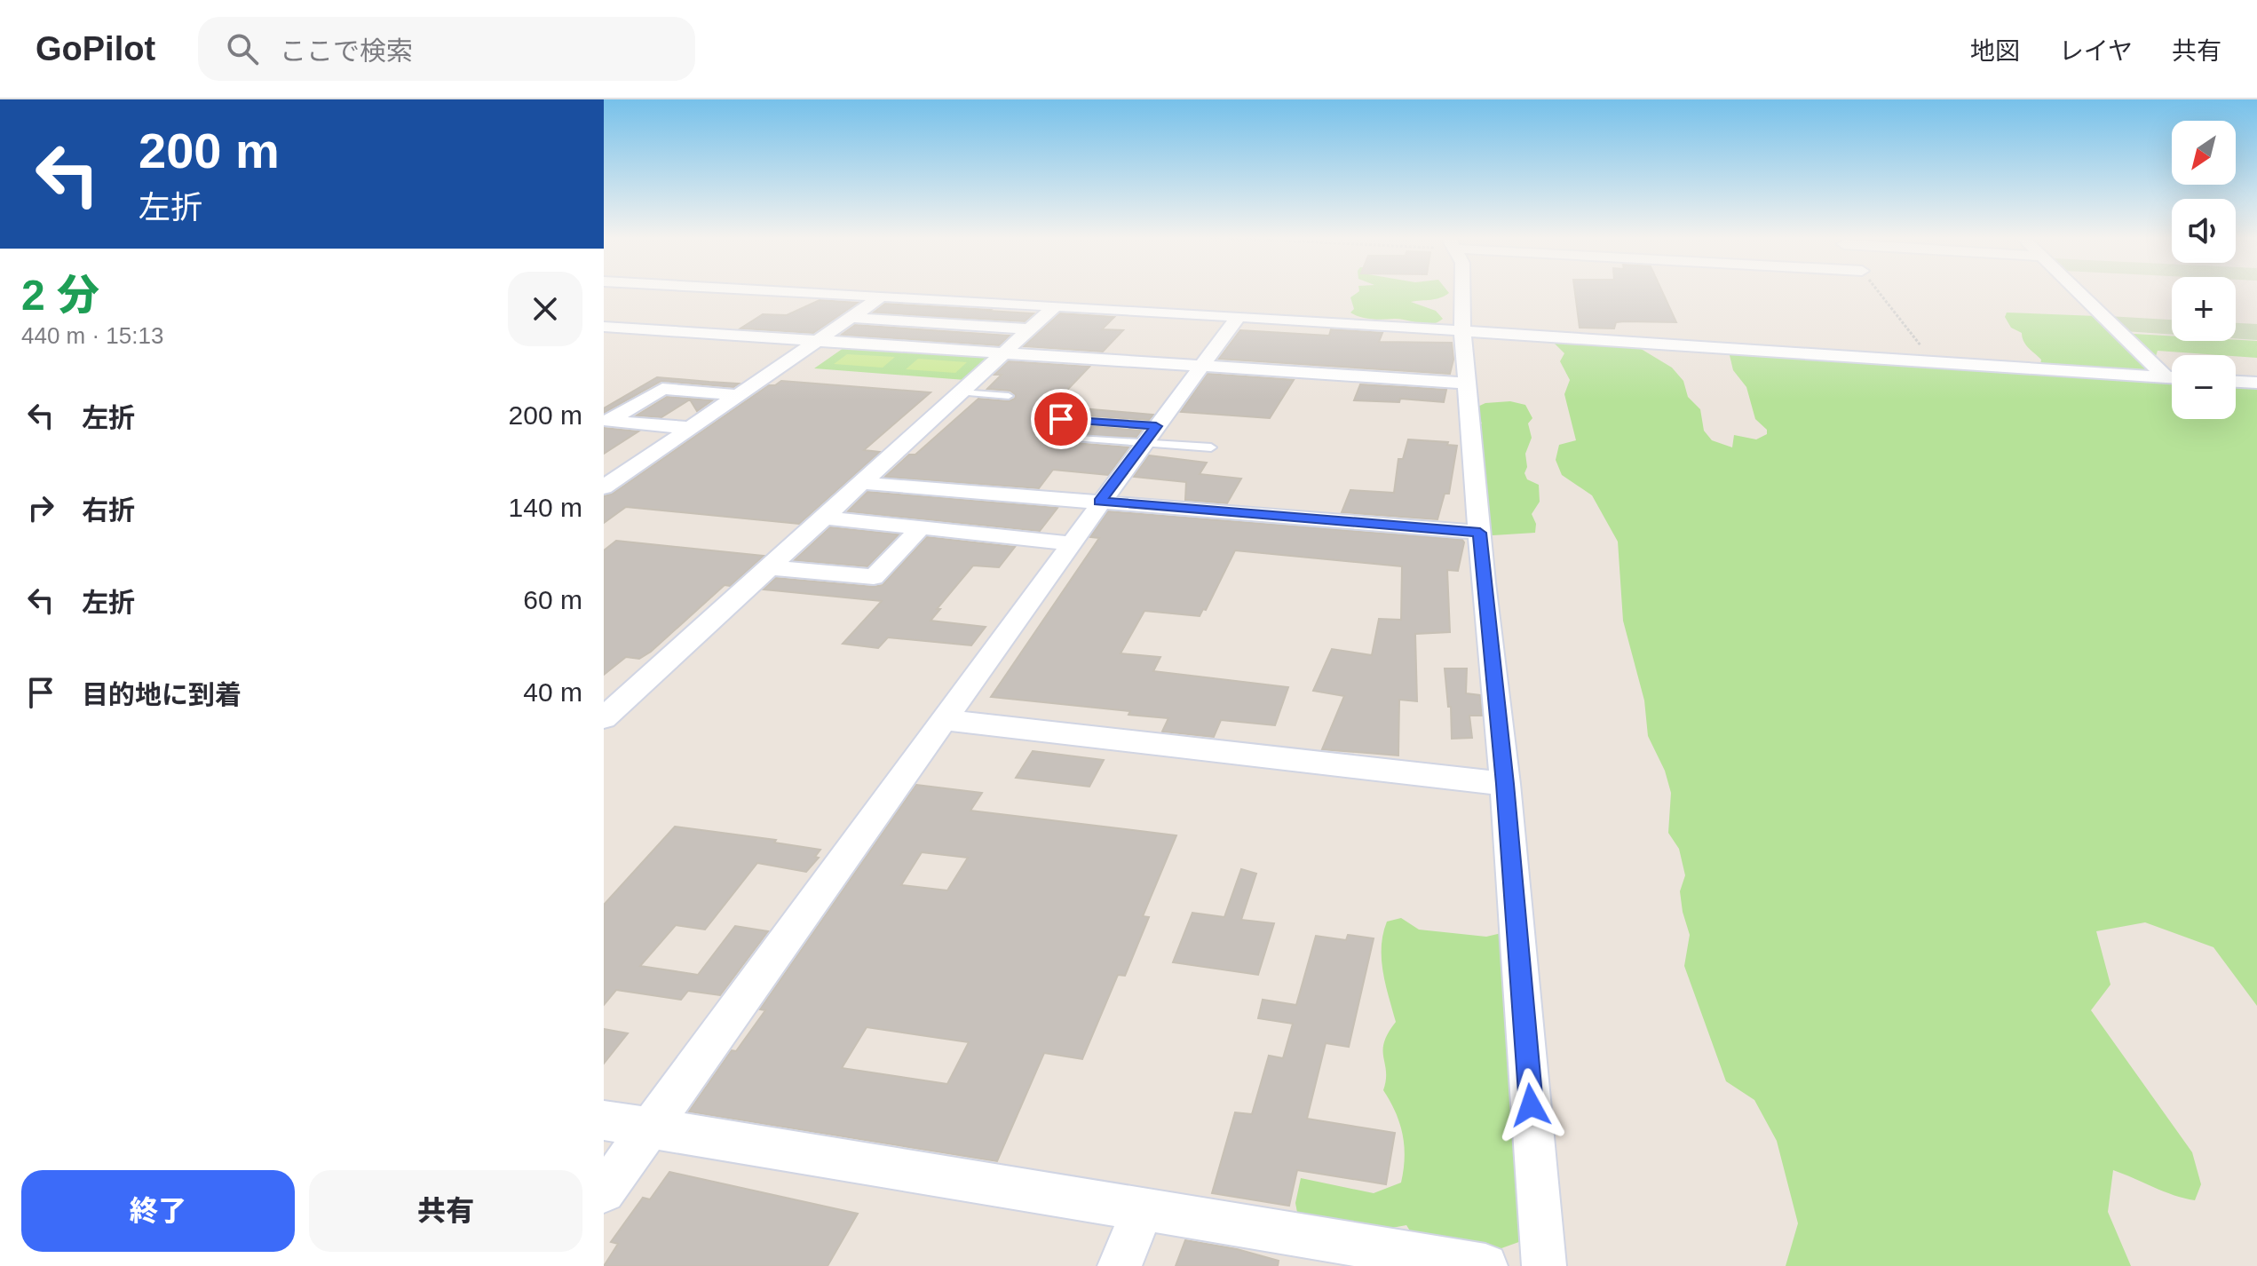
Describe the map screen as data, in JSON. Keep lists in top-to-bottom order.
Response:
{
  "north": "bottom left",
  "page": {
    "header": "GoPilot",
    "search": "ここで検索",
    "nav": ["地図", "レイヤ", "共有"],
    "turn": ["200 m", "左折"],
    "map_buttons": ["+", "−"],
    "heading": ["2 分", "440 m · 15:13"],
    "list": [
      {
        "name": "左折",
        "value": "200 m"
      },
      {
        "name": "右折",
        "value": "140 m"
      },
      {
        "name": "左折",
        "value": "60 m"
      },
      {
        "name": "目的地に到着",
        "value": "40 m"
      }
    ],
    "buttons": ["終了", "共有"]
  }
}
